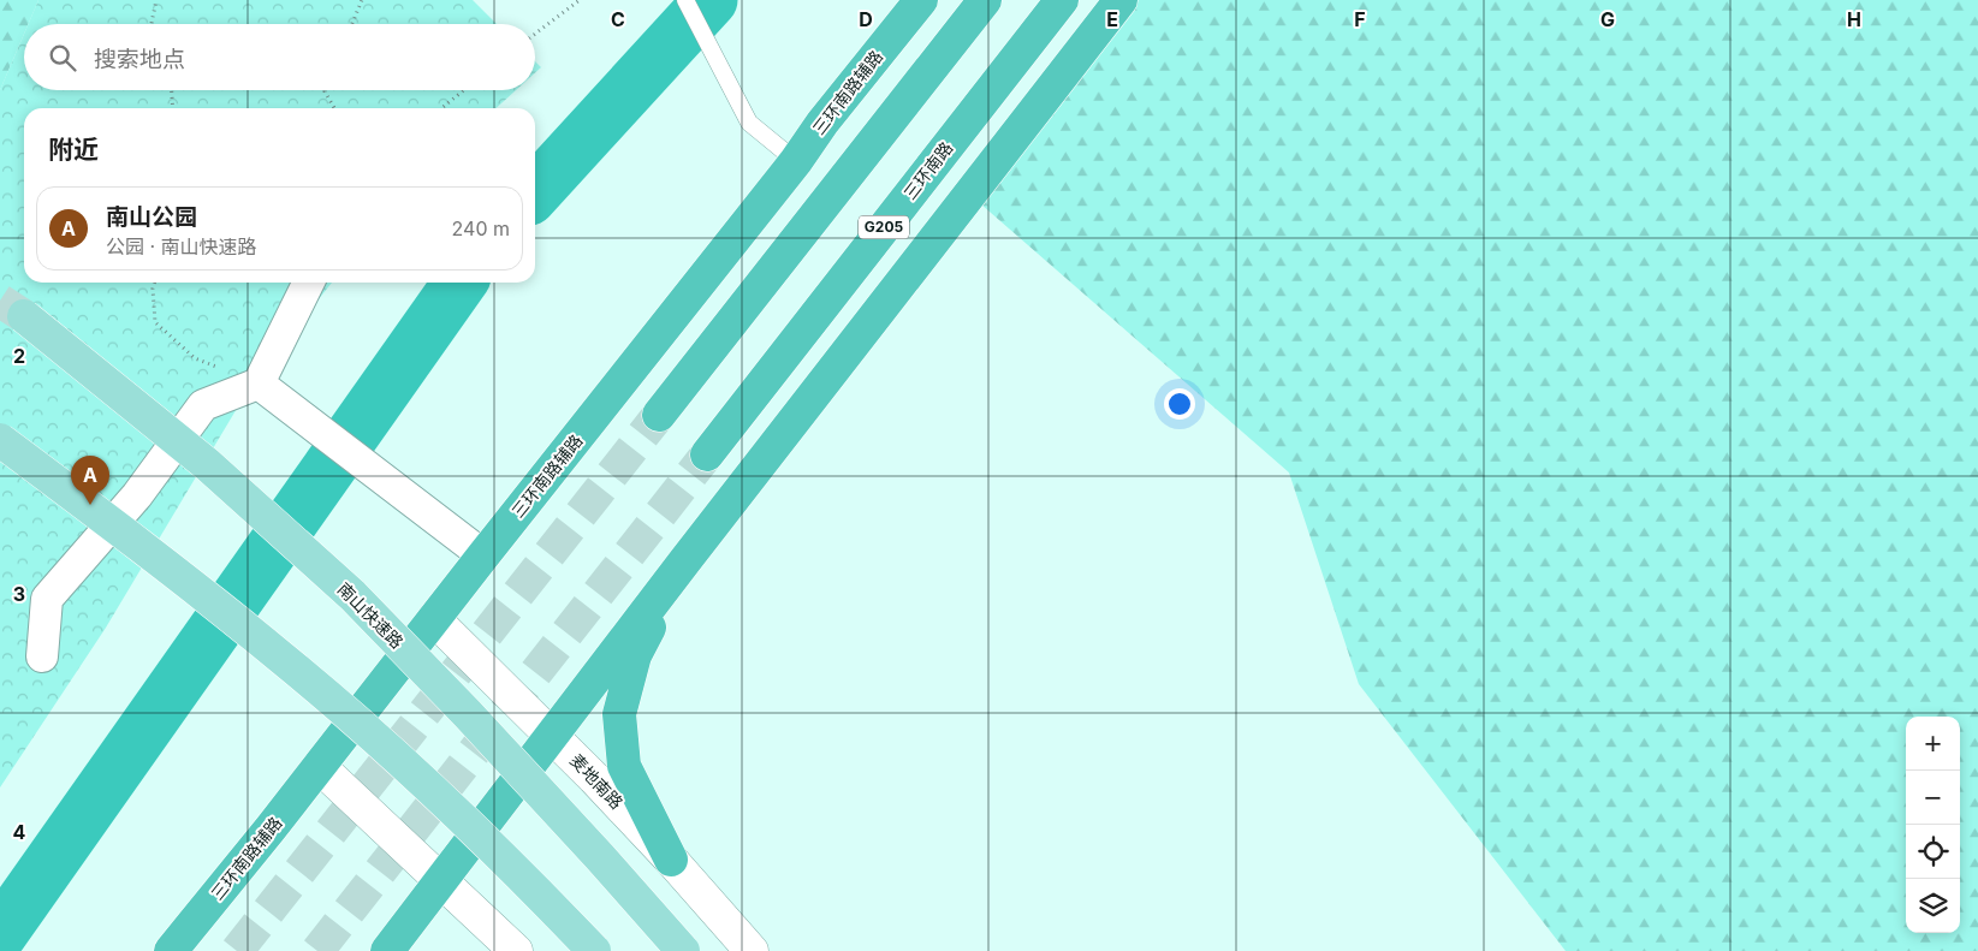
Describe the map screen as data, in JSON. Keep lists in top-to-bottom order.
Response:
{
  "streets": {
    "highway": ["三环南路辅路", "三环南路", "G205"],
    "main road": ["南山快速路", "麦地南路"]
  },
  "crossings": [
    ["三环南路辅路", "麦地南路"]
  ],
  "page": {
    "search": "搜索地点",
    "heading": "附近",
    "list": [
      {
        "mark": "A",
        "name": "南山公园",
        "note": "公园 · 南山快速路",
        "value": "240 m"
      }
    ],
    "pins": "A",
    "map_buttons": ["+", "−"]
  },
  "grid": {
    "columns": [
      "C",
      "D",
      "E",
      "F",
      "G",
      "H"
    ],
    "rows": ["2", "3", "4"]
  }
}
